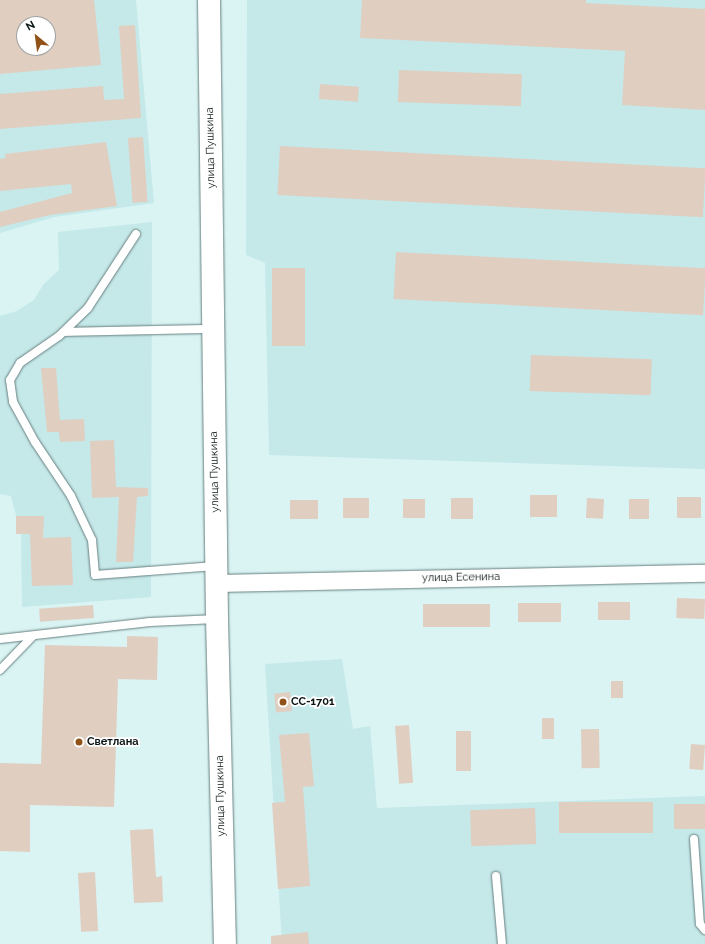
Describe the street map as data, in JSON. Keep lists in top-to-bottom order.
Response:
{
  "streets": {
    "main road": ["улица Пушкина"],
    "street": ["улица Есенина"]
  },
  "crossings": [
    ["улица Пушкина", "улица Есенина"]
  ],
  "places": ["СС-1701", "Светлана"],
  "north": "top left"
}
